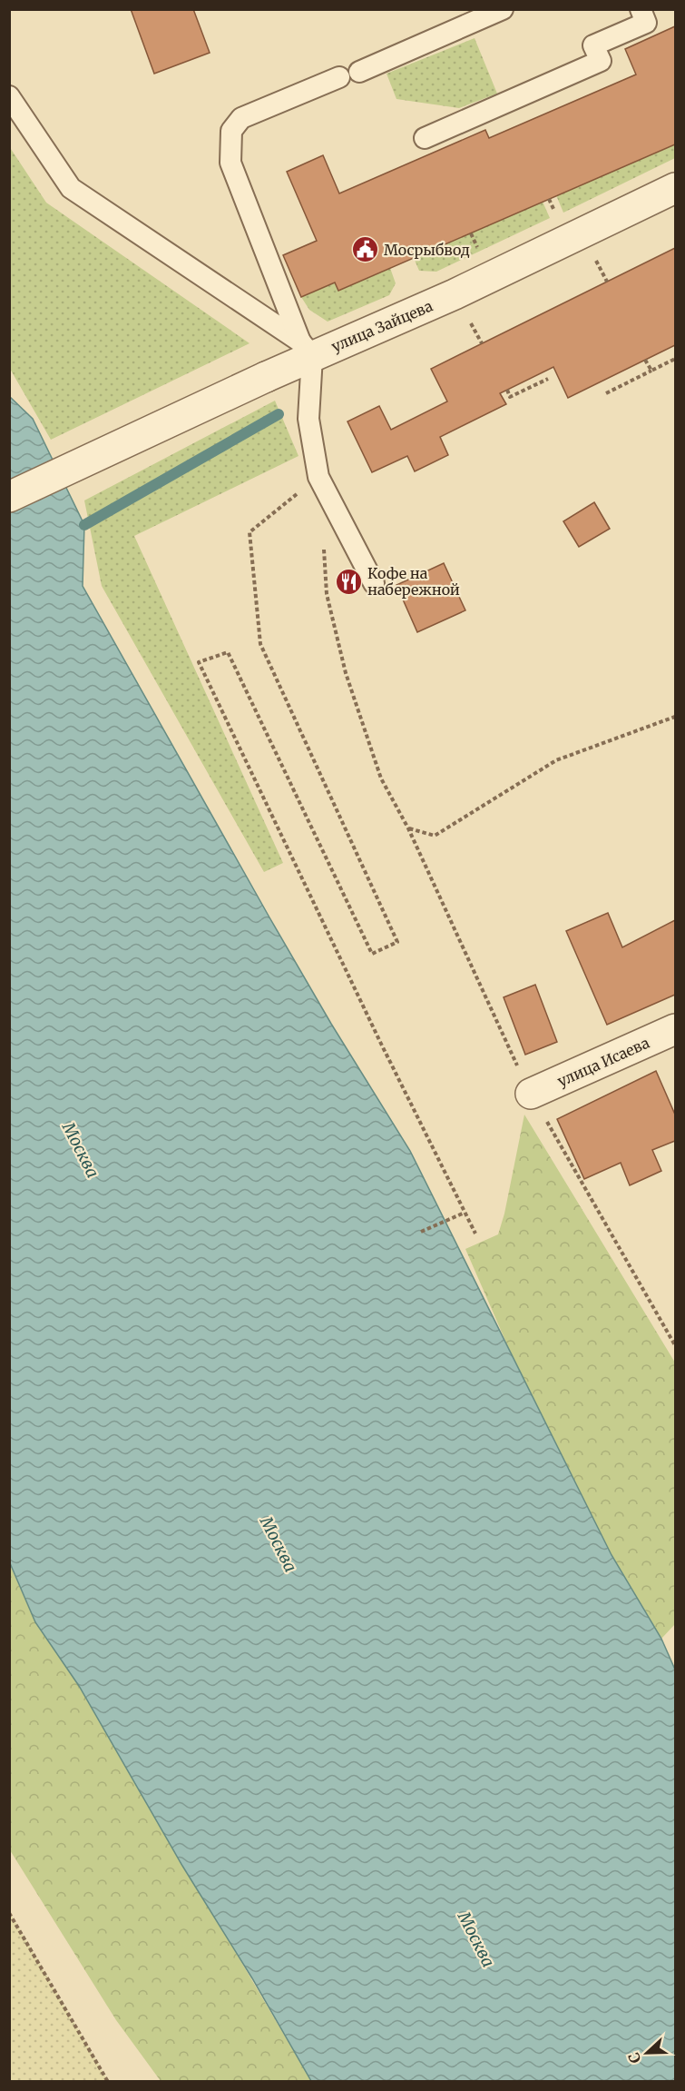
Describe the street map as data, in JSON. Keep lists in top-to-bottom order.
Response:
{
  "streets": {
    "street": ["улица Зайцева", "улица Исаева"]
  },
  "water": ["Москва"],
  "places": {
    "public building": ["Мосрыбвод"],
    "restaurant": ["Кофе на набережной"]
  },
  "north": "left"
}
